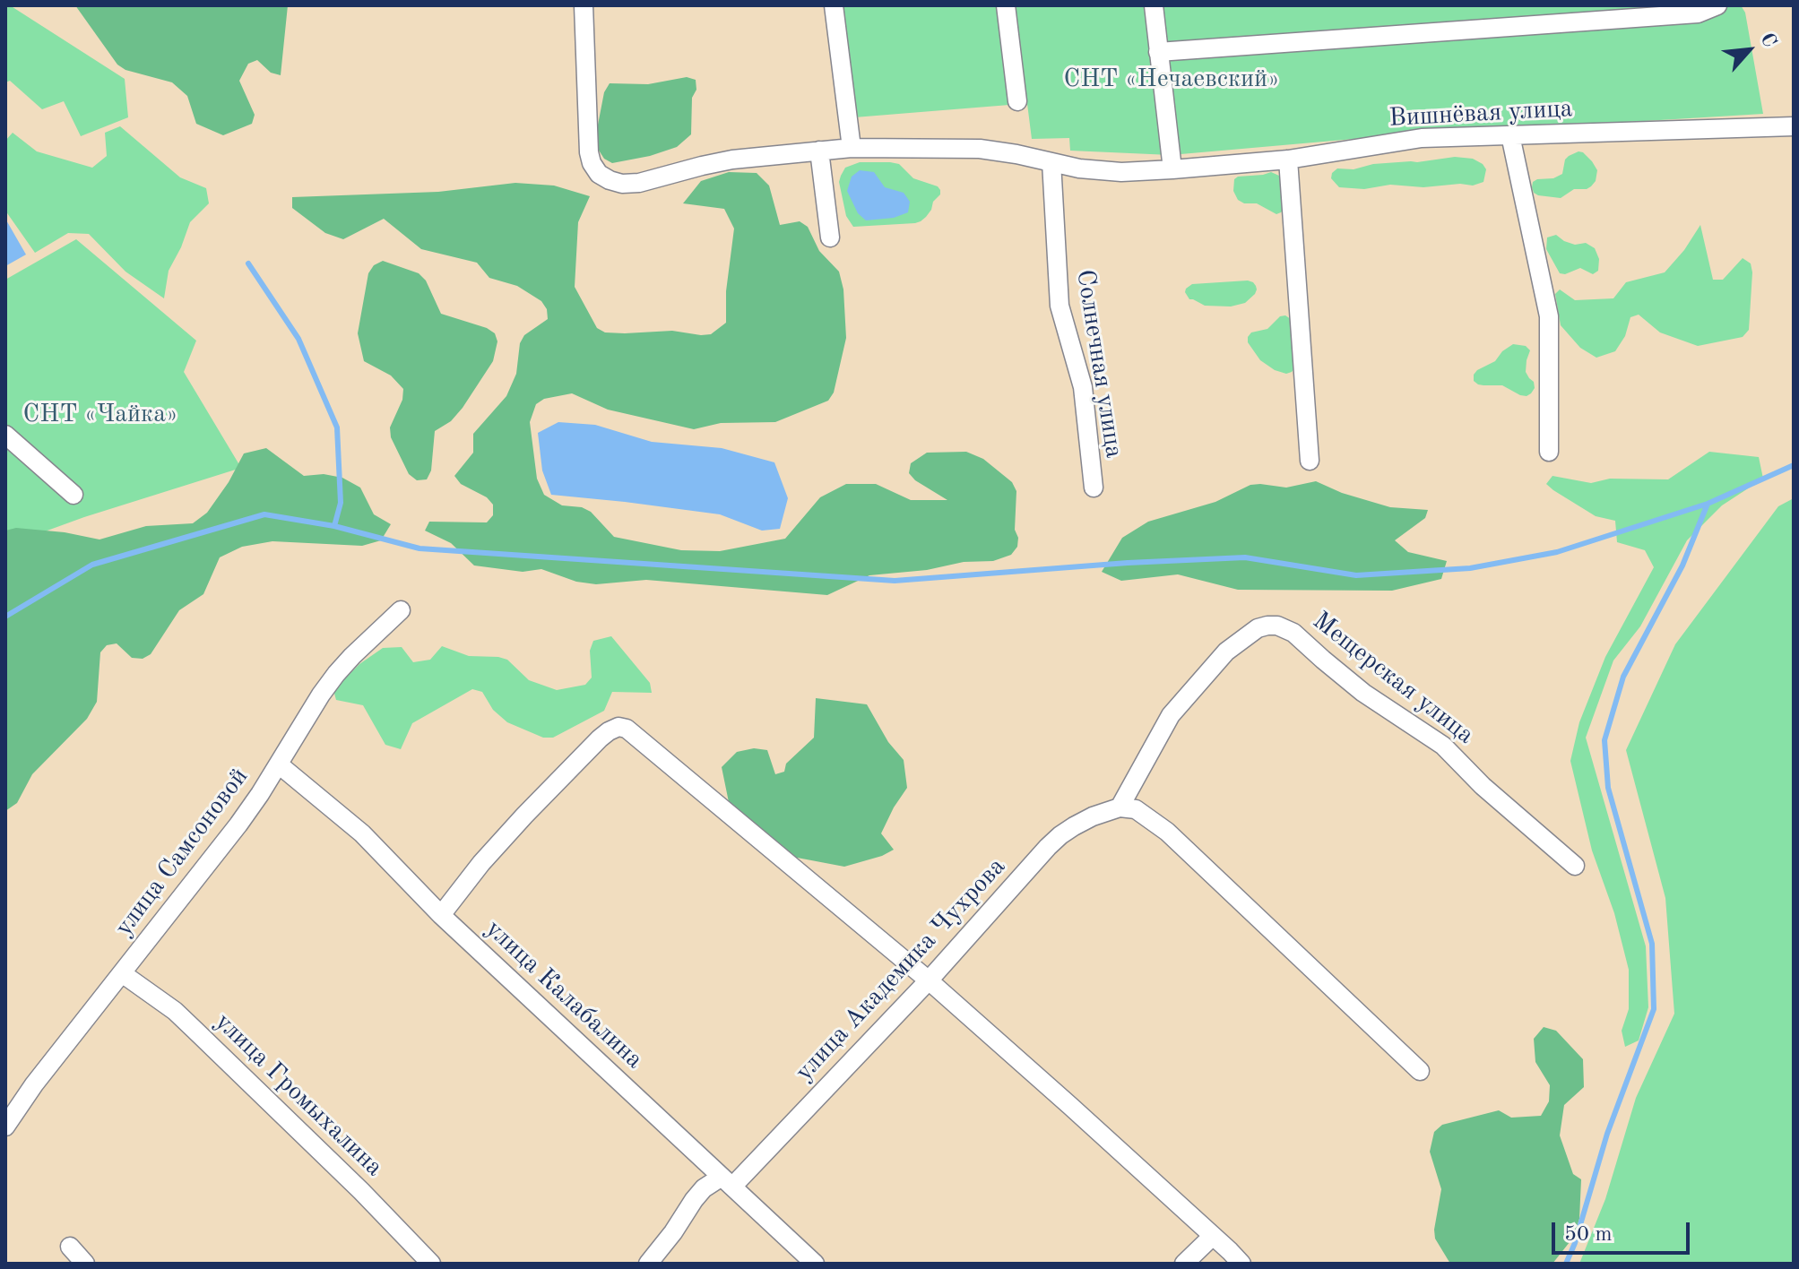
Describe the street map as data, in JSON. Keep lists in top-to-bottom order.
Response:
{
  "streets": {
    "street": [
      "Вишнёвая улица",
      "Солнечная улица",
      "Мещерская улица",
      "улица Самсоновой",
      "улица Академика Чухрова",
      "улица Калабалина",
      "улица Громыхалина"
    ]
  },
  "crossings": [
    ["Вишнёвая улица", "Солнечная улица"],
    ["Мещерская улица", "улица Академика Чухрова"],
    ["улица Самсоновой", "улица Калабалина"],
    ["улица Самсоновой", "улица Громыхалина"],
    ["улица Академика Чухрова", "улица Калабалина"]
  ],
  "parks": ["СНТ «Нечаевский»", "СНТ «Чайка»"],
  "scale_bar": "50 m",
  "north": "top right"
}
